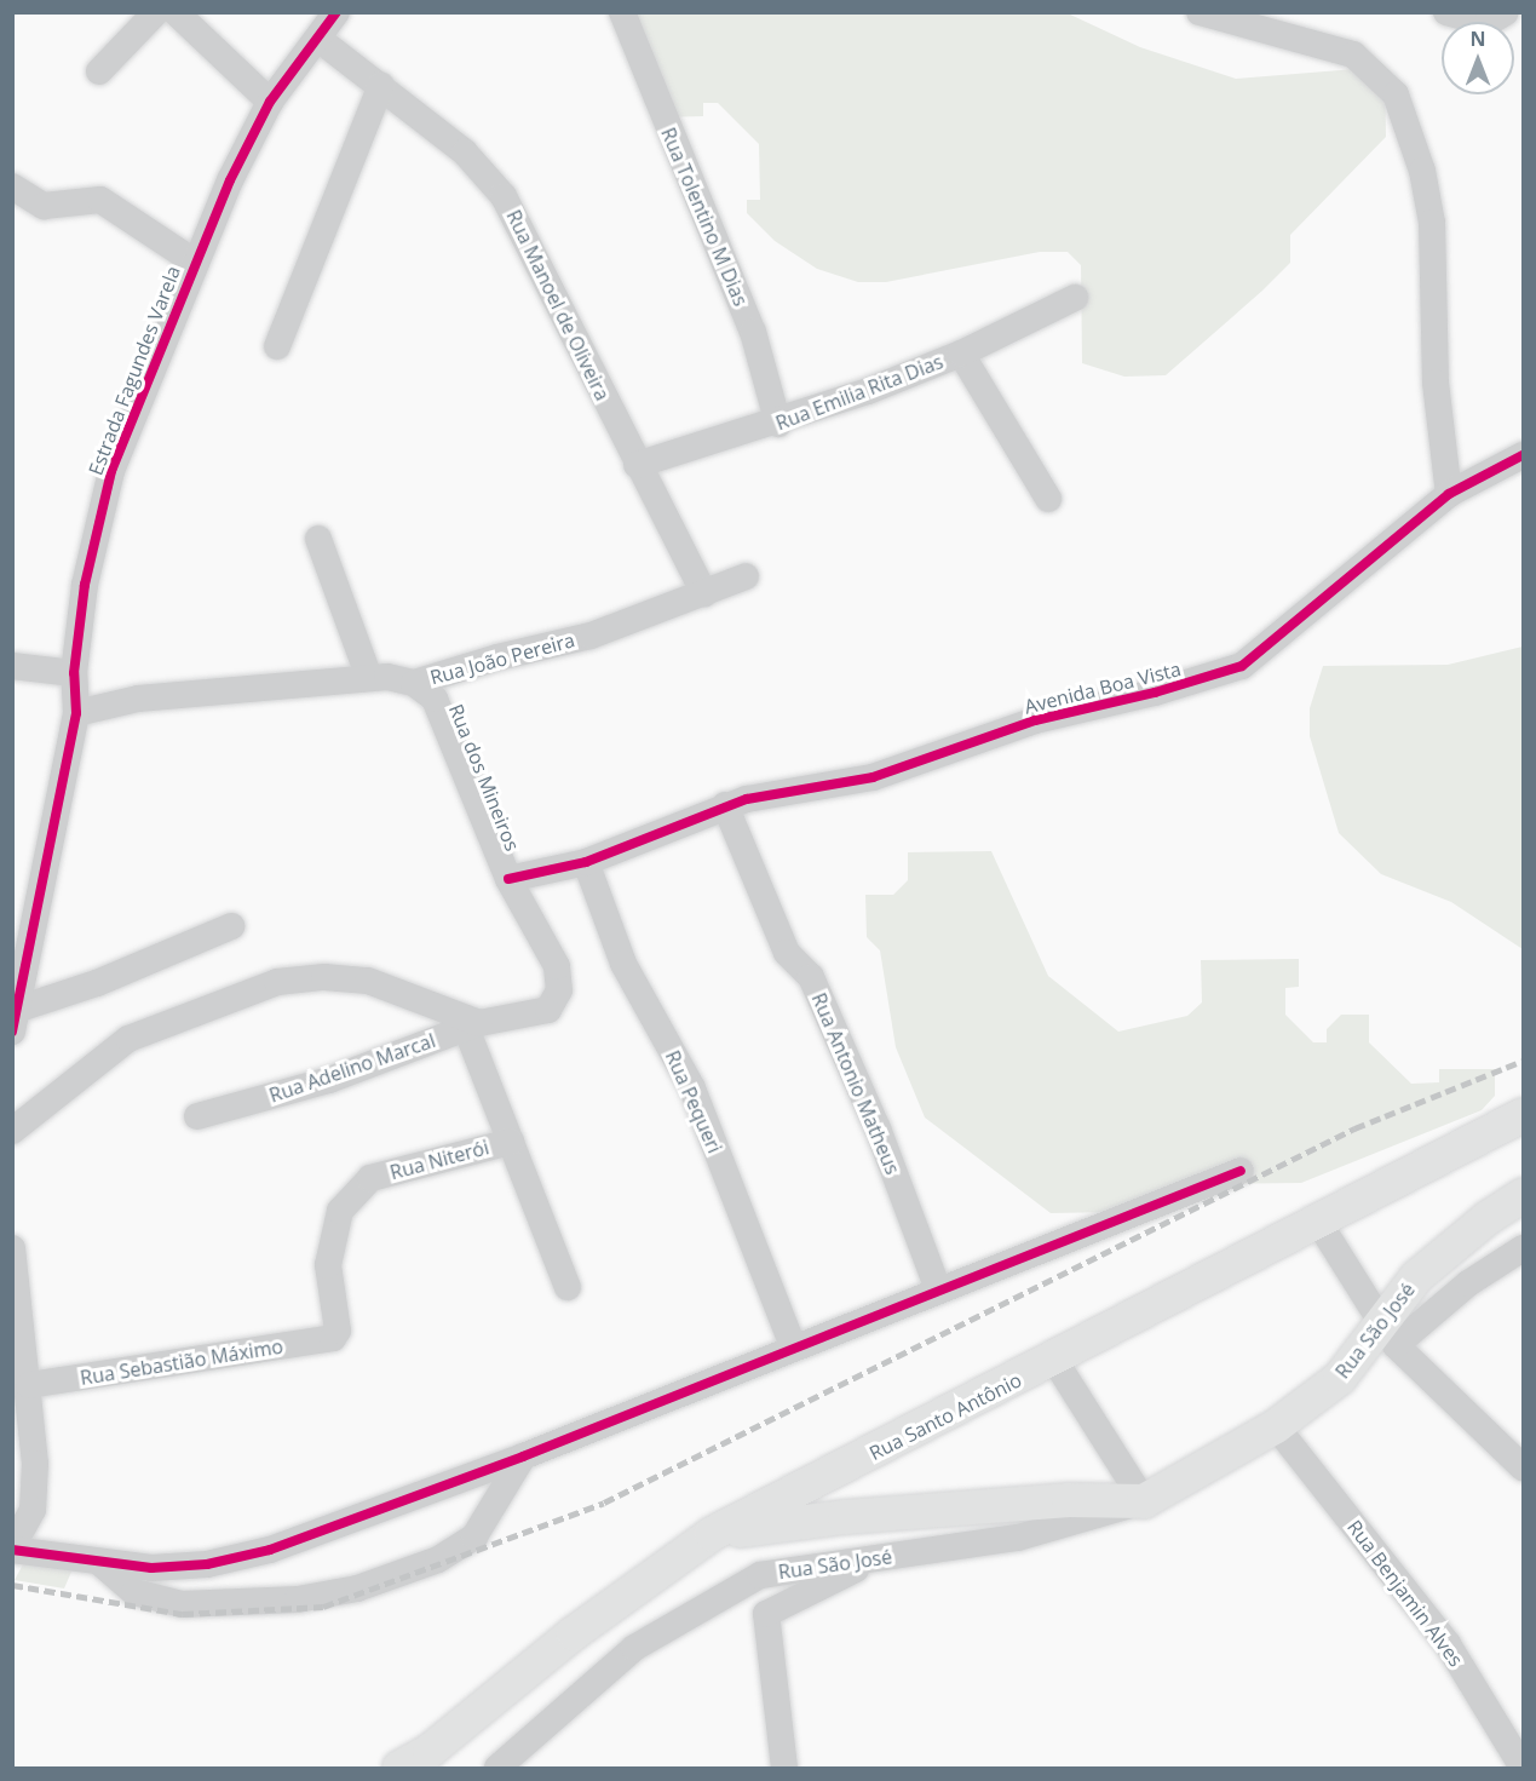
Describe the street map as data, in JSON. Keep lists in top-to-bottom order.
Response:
{
  "streets": {
    "main road": ["Rua São José", "Rua Santo Antônio"],
    "street": [
      "Rua Tolentino M Dias",
      "Rua Manoel de Oliveira",
      "Estrada Fagundes Varela",
      "Rua Emilia Rita Dias",
      "Rua João Pereira",
      "Avenida Boa Vista",
      "Rua dos Mineiros",
      "Rua Adelino Marcal",
      "Rua Antonio Matheus",
      "Rua Pequeri",
      "Rua Niterói",
      "Rua Sebastião Máximo",
      "Rua Benjamin Alves"
    ]
  },
  "crossings": [
    ["Rua Tolentino M Dias", "Rua Emilia Rita Dias"],
    ["Rua Manoel de Oliveira", "Estrada Fagundes Varela"],
    ["Rua Manoel de Oliveira", "Rua Emilia Rita Dias"],
    ["Rua Manoel de Oliveira", "Rua João Pereira"],
    ["Estrada Fagundes Varela", "Rua João Pereira"],
    ["Rua João Pereira", "Rua dos Mineiros"],
    ["Avenida Boa Vista", "Rua dos Mineiros"],
    ["Avenida Boa Vista", "Rua Antonio Matheus"],
    ["Avenida Boa Vista", "Rua Pequeri"],
    ["Rua dos Mineiros", "Rua Adelino Marcal"],
    ["Rua dos Mineiros", "Rua Niterói"],
    ["Rua Adelino Marcal", "Rua Niterói"],
    ["Rua Niterói", "Rua Sebastião Máximo"],
    ["Rua São José", "Rua Benjamin Alves"]
  ],
  "north": "top"
}
